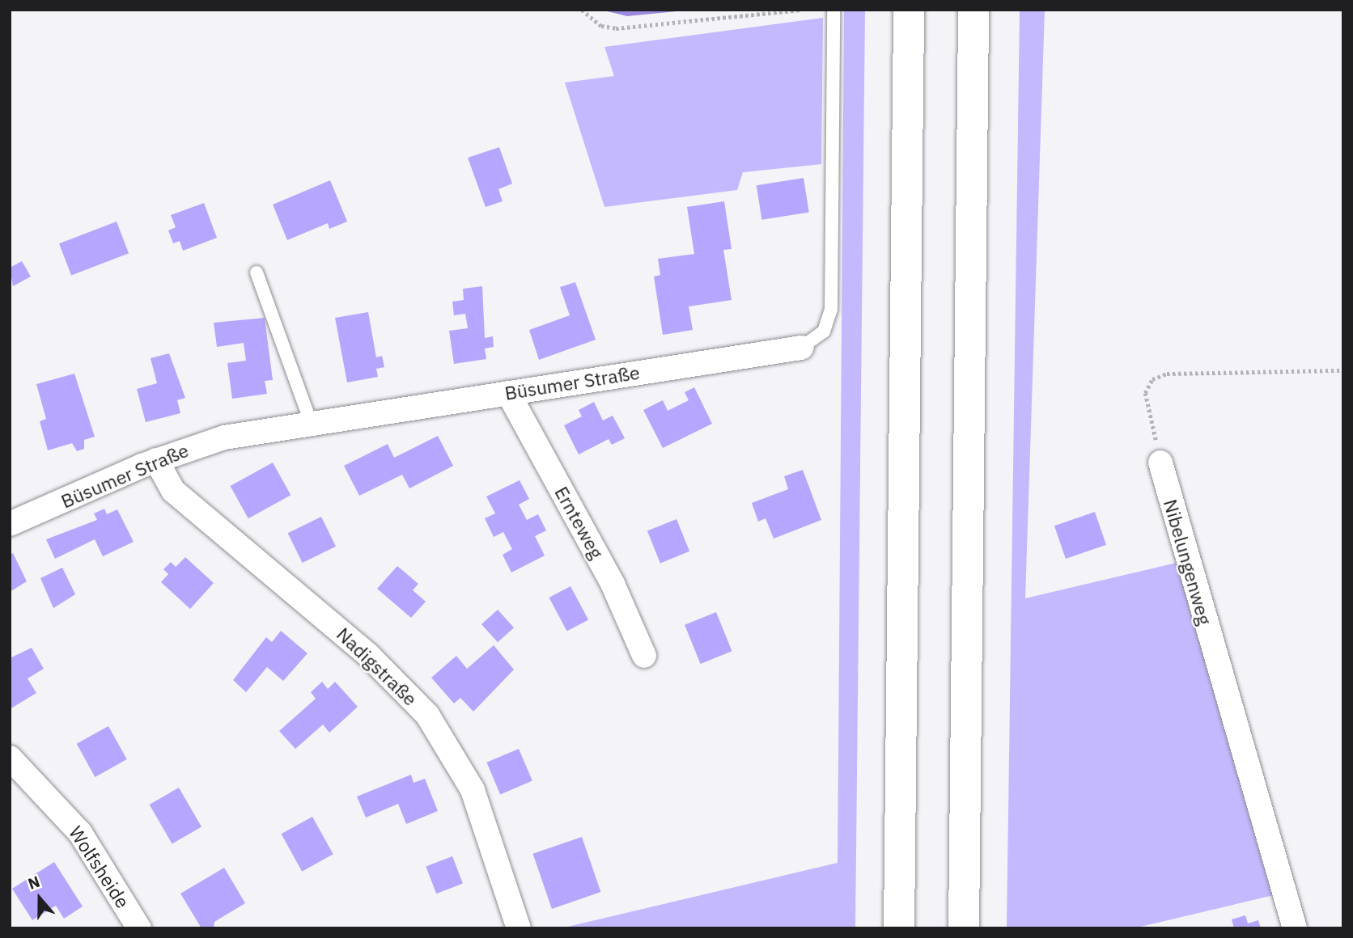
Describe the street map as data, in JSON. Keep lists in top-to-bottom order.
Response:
{
  "streets": {
    "street": [
      "Büsumer Straße",
      "Ernteweg",
      "Nibelungenweg",
      "Nadigstraße",
      "Wolfsheide"
    ]
  },
  "crossings": [
    ["Büsumer Straße", "Ernteweg"],
    ["Büsumer Straße", "Nadigstraße"]
  ],
  "north": "top"
}
